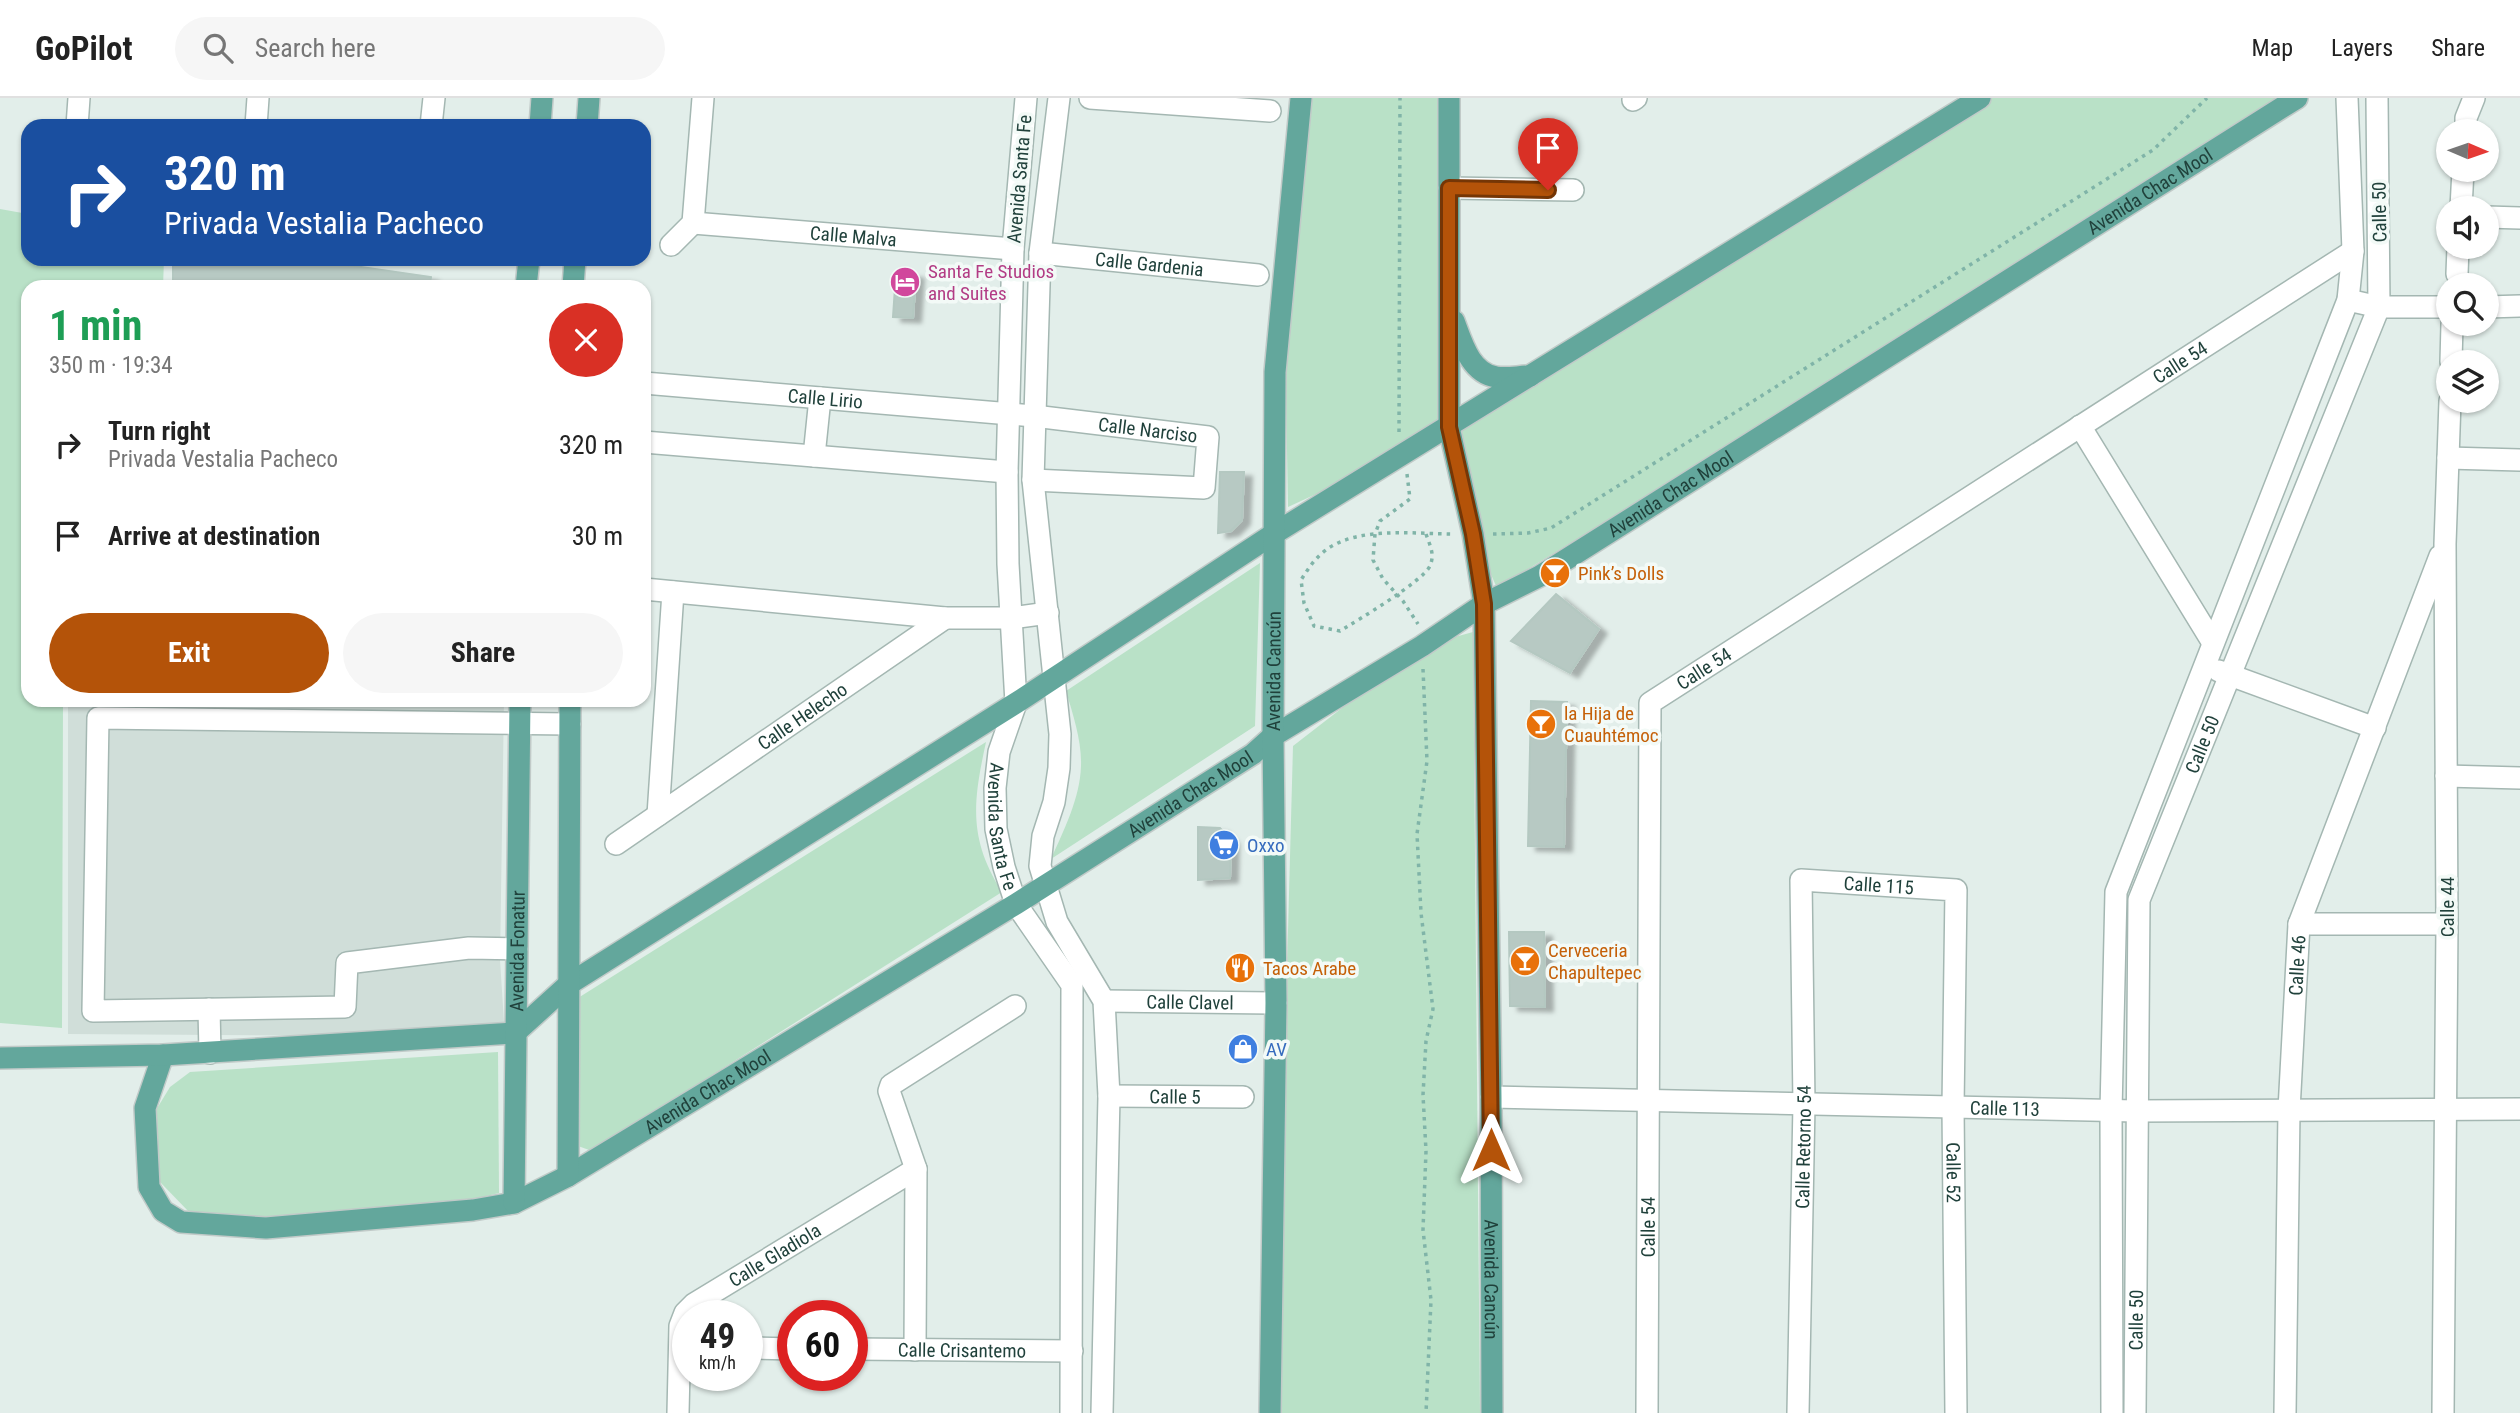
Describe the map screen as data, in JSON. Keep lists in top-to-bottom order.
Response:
{
  "streets": {
    "main road": ["Avenida Chac Mool", "Avenida Cancún", "Avenida Fonatur"],
    "street": [
      "Avenida Santa Fe",
      "Calle 50",
      "Calle Malva",
      "Calle Gardenia",
      "Calle 54",
      "Calle Lirio",
      "Calle Narciso",
      "Calle Helecho",
      "Calle 115",
      "Calle 44",
      "Calle 46",
      "Calle Clavel",
      "Calle 5",
      "Calle 113",
      "Calle Retorno 54",
      "Calle 52",
      "Calle Gladiola",
      "Calle Crisantemo"
    ]
  },
  "crossings": [
    ["Avenida Santa Fe", "Avenida Chac Mool"],
    ["Avenida Santa Fe", "Calle Malva"],
    ["Avenida Santa Fe", "Calle Gardenia"],
    ["Avenida Santa Fe", "Calle Lirio"],
    ["Avenida Santa Fe", "Calle Narciso"],
    ["Avenida Santa Fe", "Calle Clavel"],
    ["Avenida Santa Fe", "Calle 5"],
    ["Avenida Santa Fe", "Calle Crisantemo"],
    ["Avenida Chac Mool", "Avenida Cancún"],
    ["Avenida Chac Mool", "Avenida Fonatur"],
    ["Calle 50", "Calle 54"],
    ["Calle 50", "Calle 113"],
    ["Calle 54", "Calle 113"],
    ["Calle Lirio", "Calle Narciso"],
    ["Avenida Cancún", "Calle Clavel"],
    ["Avenida Cancún", "Calle 113"],
    ["Calle 115", "Calle Retorno 54"],
    ["Calle 115", "Calle 52"],
    ["Calle 44", "Calle 46"],
    ["Calle 44", "Calle 113"],
    ["Calle 46", "Calle 113"],
    ["Calle 113", "Calle Retorno 54"],
    ["Calle 113", "Calle 52"]
  ],
  "places": {
    "hotel": ["Santa Fe Studios and Suites"],
    "bar": ["Pink’s Dolls", "la Hija de Cuauhtémoc", "Cerveceria Chapultepec"],
    "supermarket": ["Oxxo"],
    "restaurant": ["Tacos Arabe"],
    "shop": ["AV"]
  },
  "north": "right",
  "page": {
    "header": "GoPilot",
    "search": "Search here",
    "nav": ["Map", "Layers", "Share"],
    "turn": ["320 m", "Privada Vestalia Pacheco"],
    "heading": ["1 min", "350 m · 19:34"],
    "list": [
      {
        "name": "Turn right",
        "note": "Privada Vestalia Pacheco",
        "value": "320 m"
      },
      {
        "name": "Arrive at destination",
        "value": "30 m"
      }
    ],
    "buttons": ["Exit", "Share"],
    "speed": "49 km/h",
    "limit": "60"
  }
}
